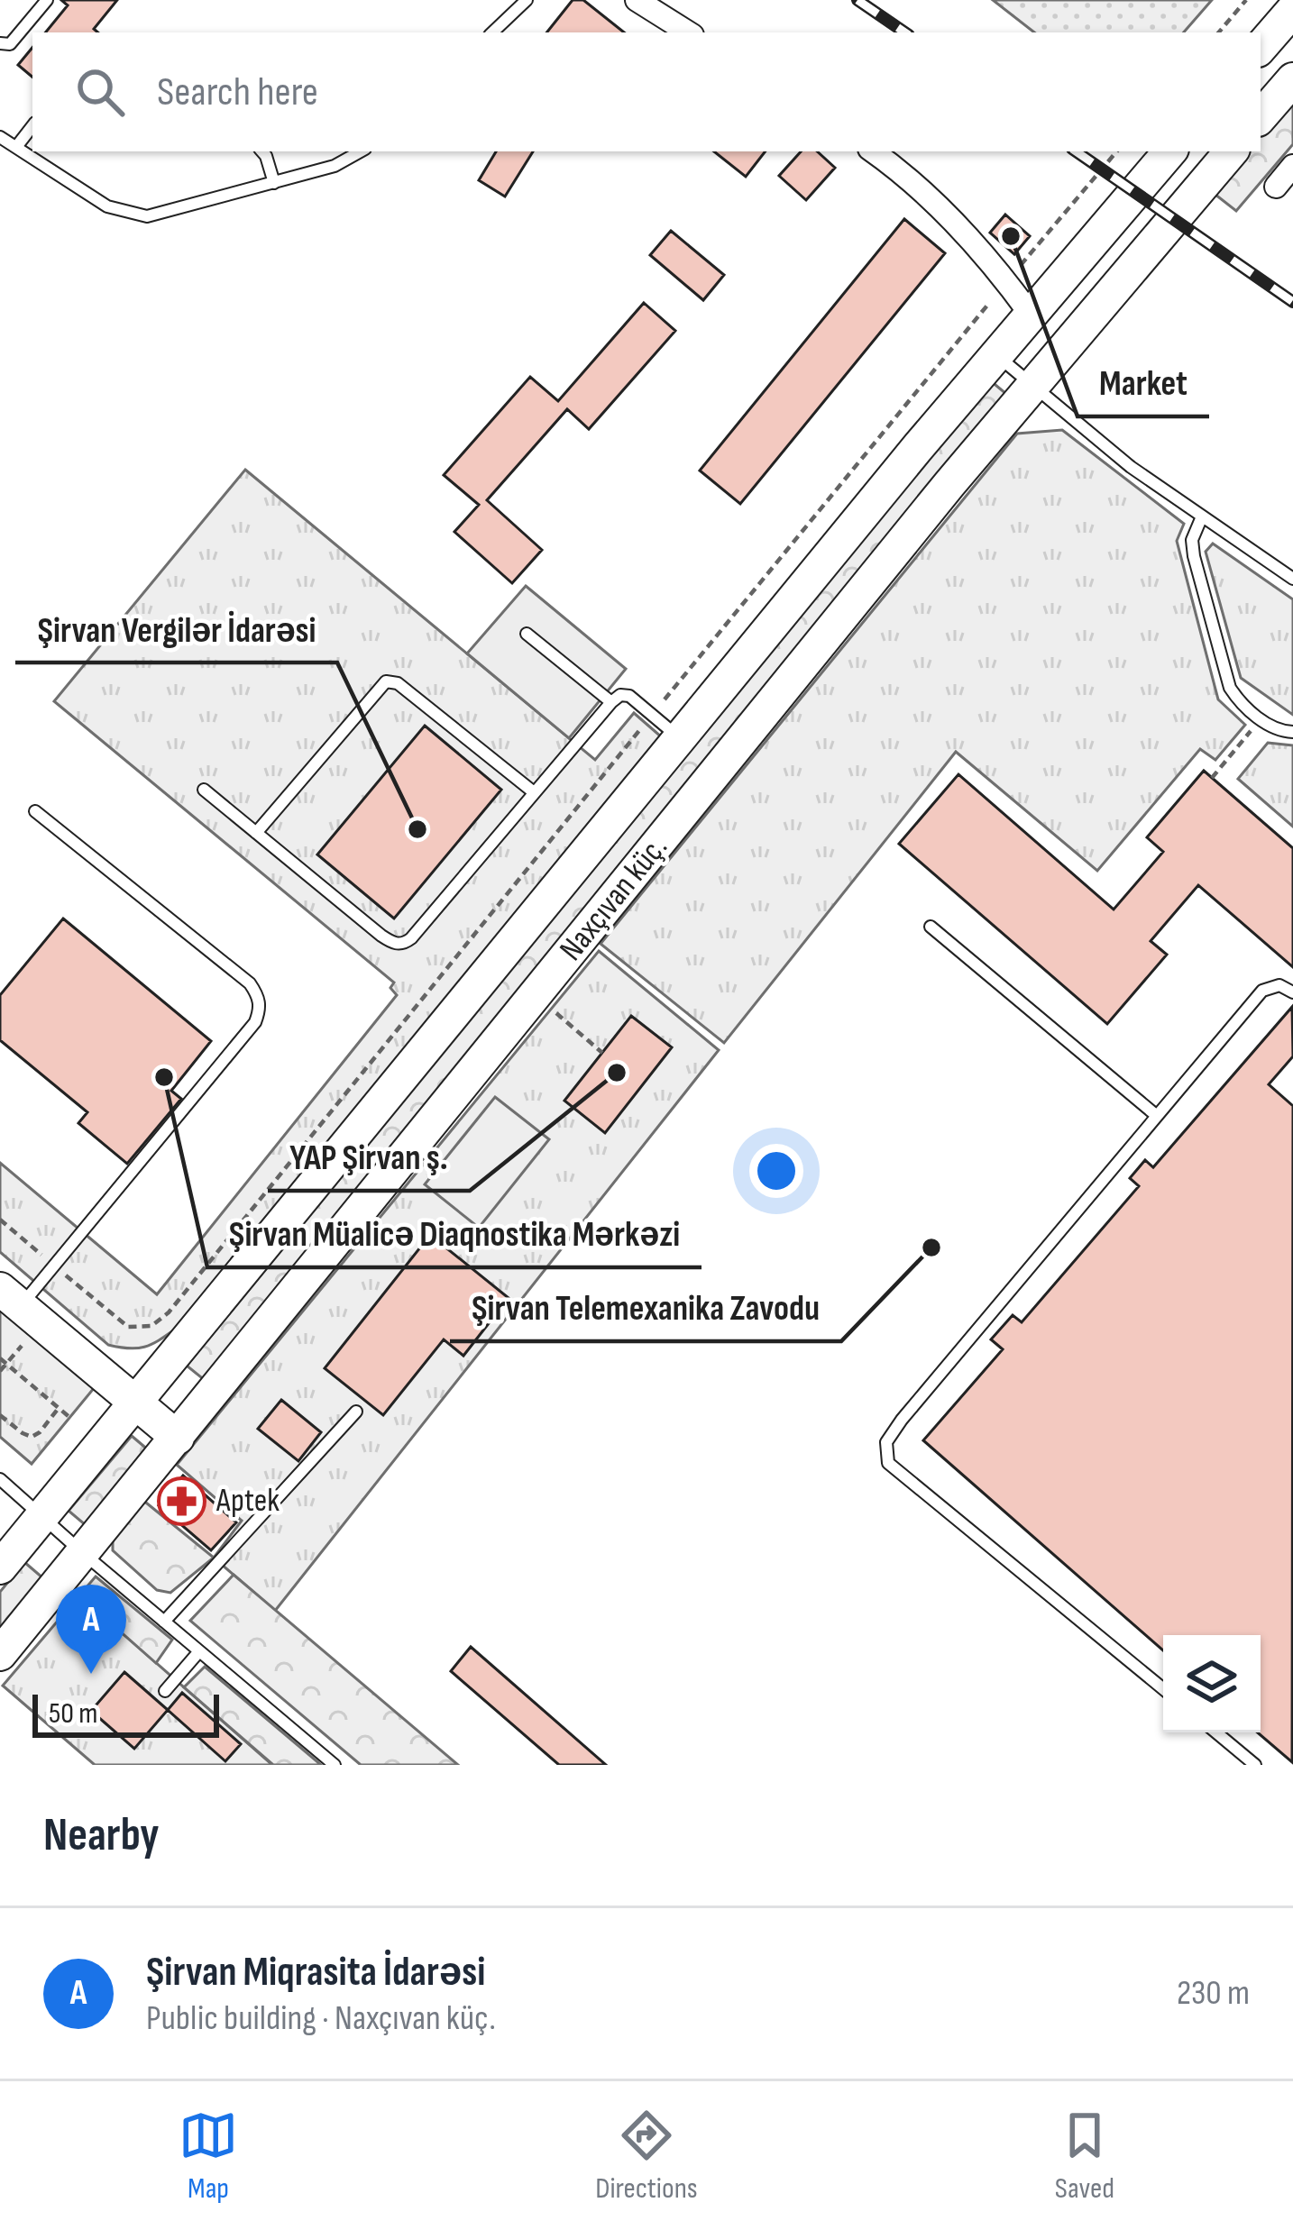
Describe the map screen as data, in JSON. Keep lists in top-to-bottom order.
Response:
{
  "streets": {
    "main road": ["Naxçıvan küç."]
  },
  "places": {
    "other": [
      "Market",
      "Şirvan Vergilər İdarəsi",
      "YAP Şirvan ş.",
      "Şirvan Müalicə Diaqnostika Mərkəzi",
      "Şirvan Telemexanika Zavodu"
    ],
    "pharmacy": ["Aptek"]
  },
  "scale_bar": "50 m",
  "page": {
    "search": "Search here",
    "pins": "A",
    "scale": "50 m",
    "heading": "Nearby",
    "list": [
      {
        "mark": "A",
        "name": "Şirvan Miqrasita İdarəsi",
        "note": "Public building · Naxçıvan küç.",
        "value": "230 m"
      }
    ],
    "nav": ["Map", "Directions", "Saved"]
  }
}
